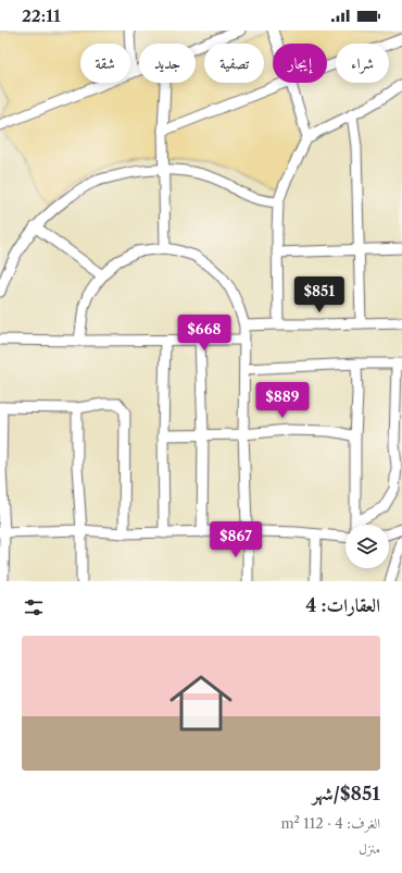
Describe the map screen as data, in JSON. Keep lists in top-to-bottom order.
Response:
{
  "page": {
    "status": "22:11",
    "chip": [
      "شراء",
      "إيجار",
      "تصفية",
      "جديد",
      "شقة"
    ],
    "price": [
      "$851",
      "$668",
      "$889",
      "$867"
    ],
    "heading": "العقارات: 4",
    "list": [
      {
        "name": "$851/شهر",
        "note": "الغرف: 4 · 112 m² · منزل"
      }
    ]
  }
}
